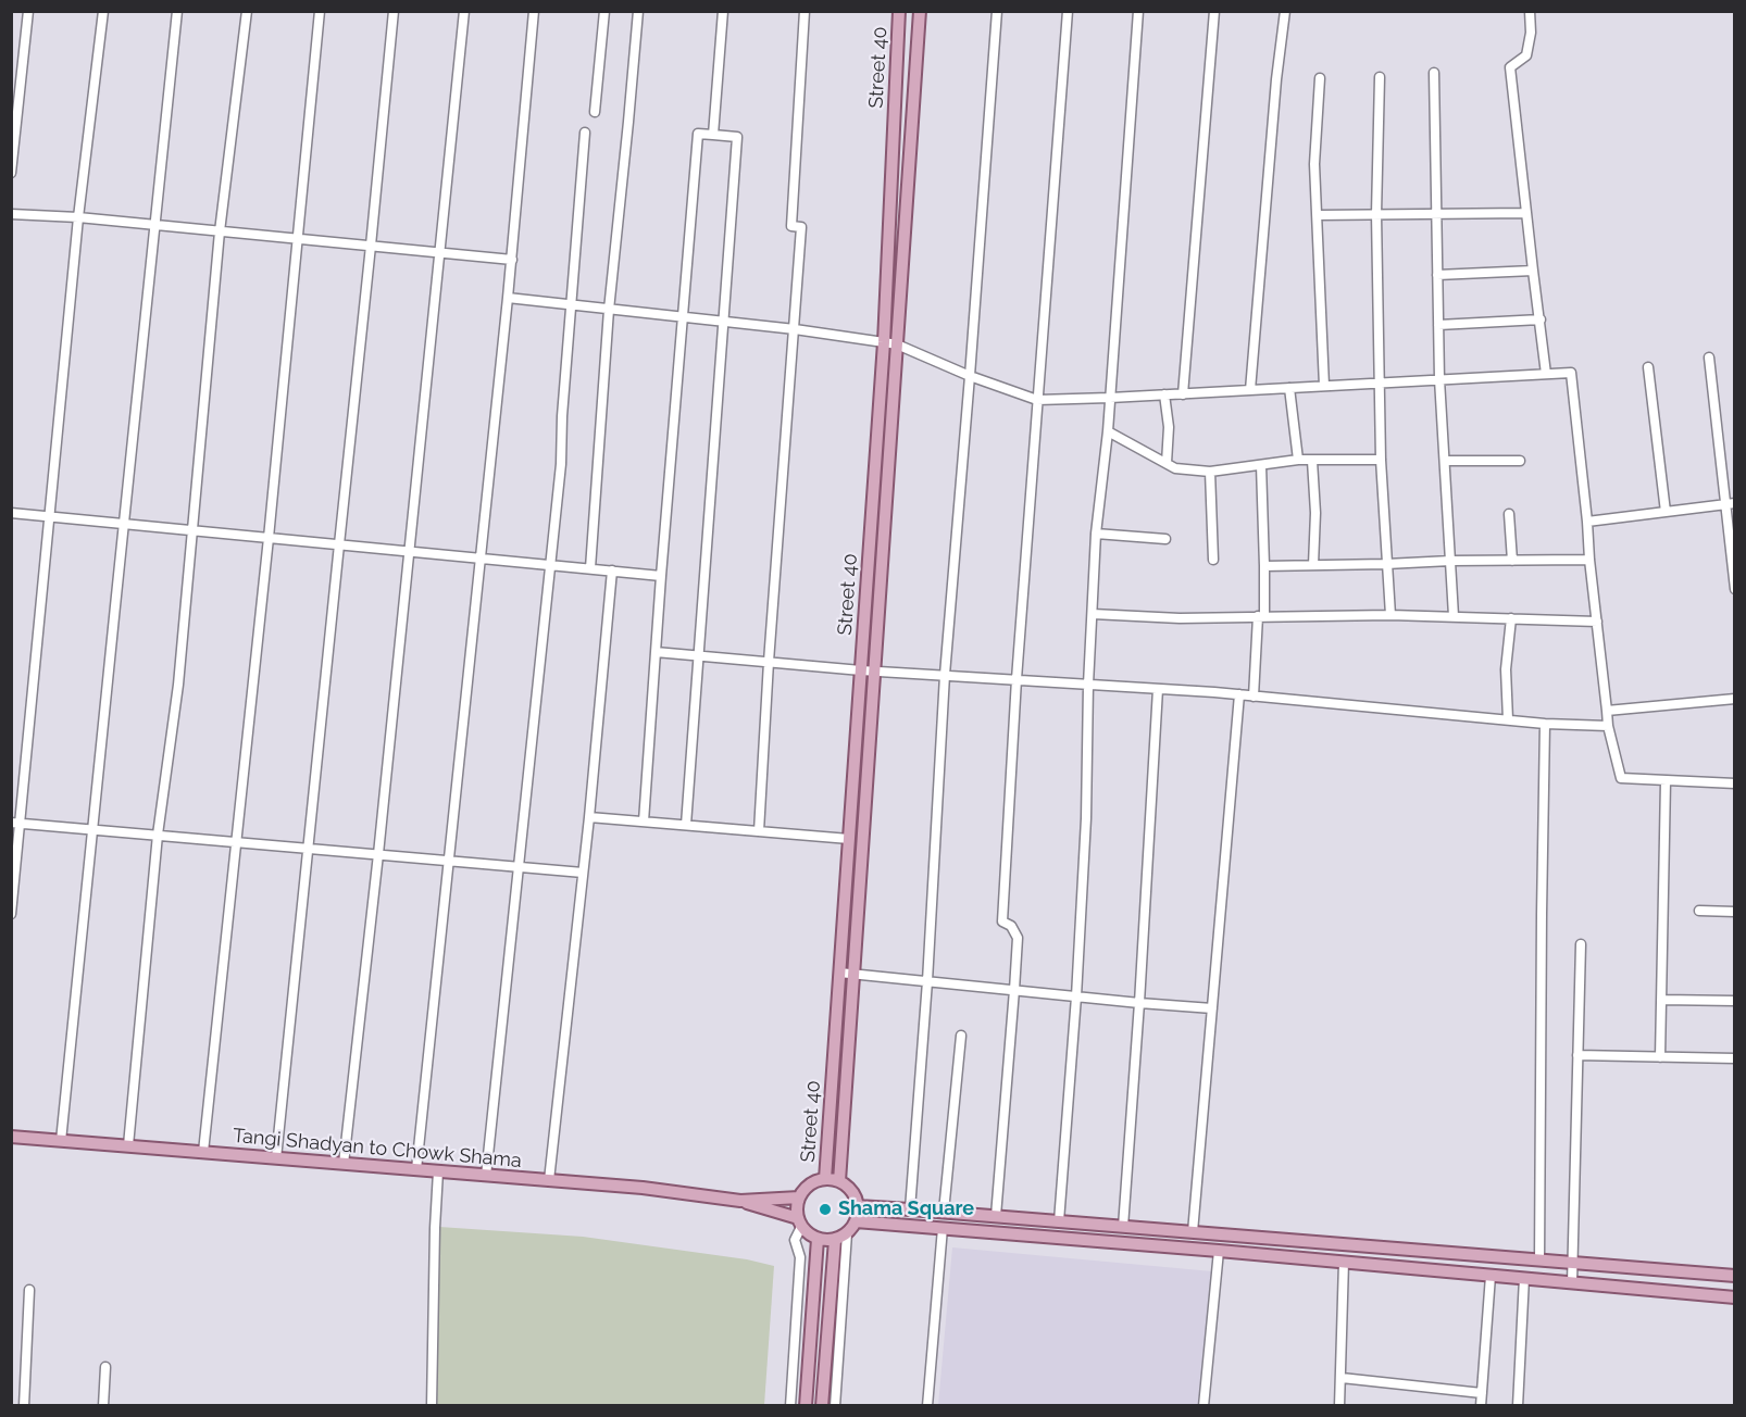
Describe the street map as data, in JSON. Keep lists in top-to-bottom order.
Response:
{
  "streets": {
    "main road": ["Street 40", "Tangi Shadyan to Chowk Shama"]
  },
  "places": ["Shama Square"]
}
